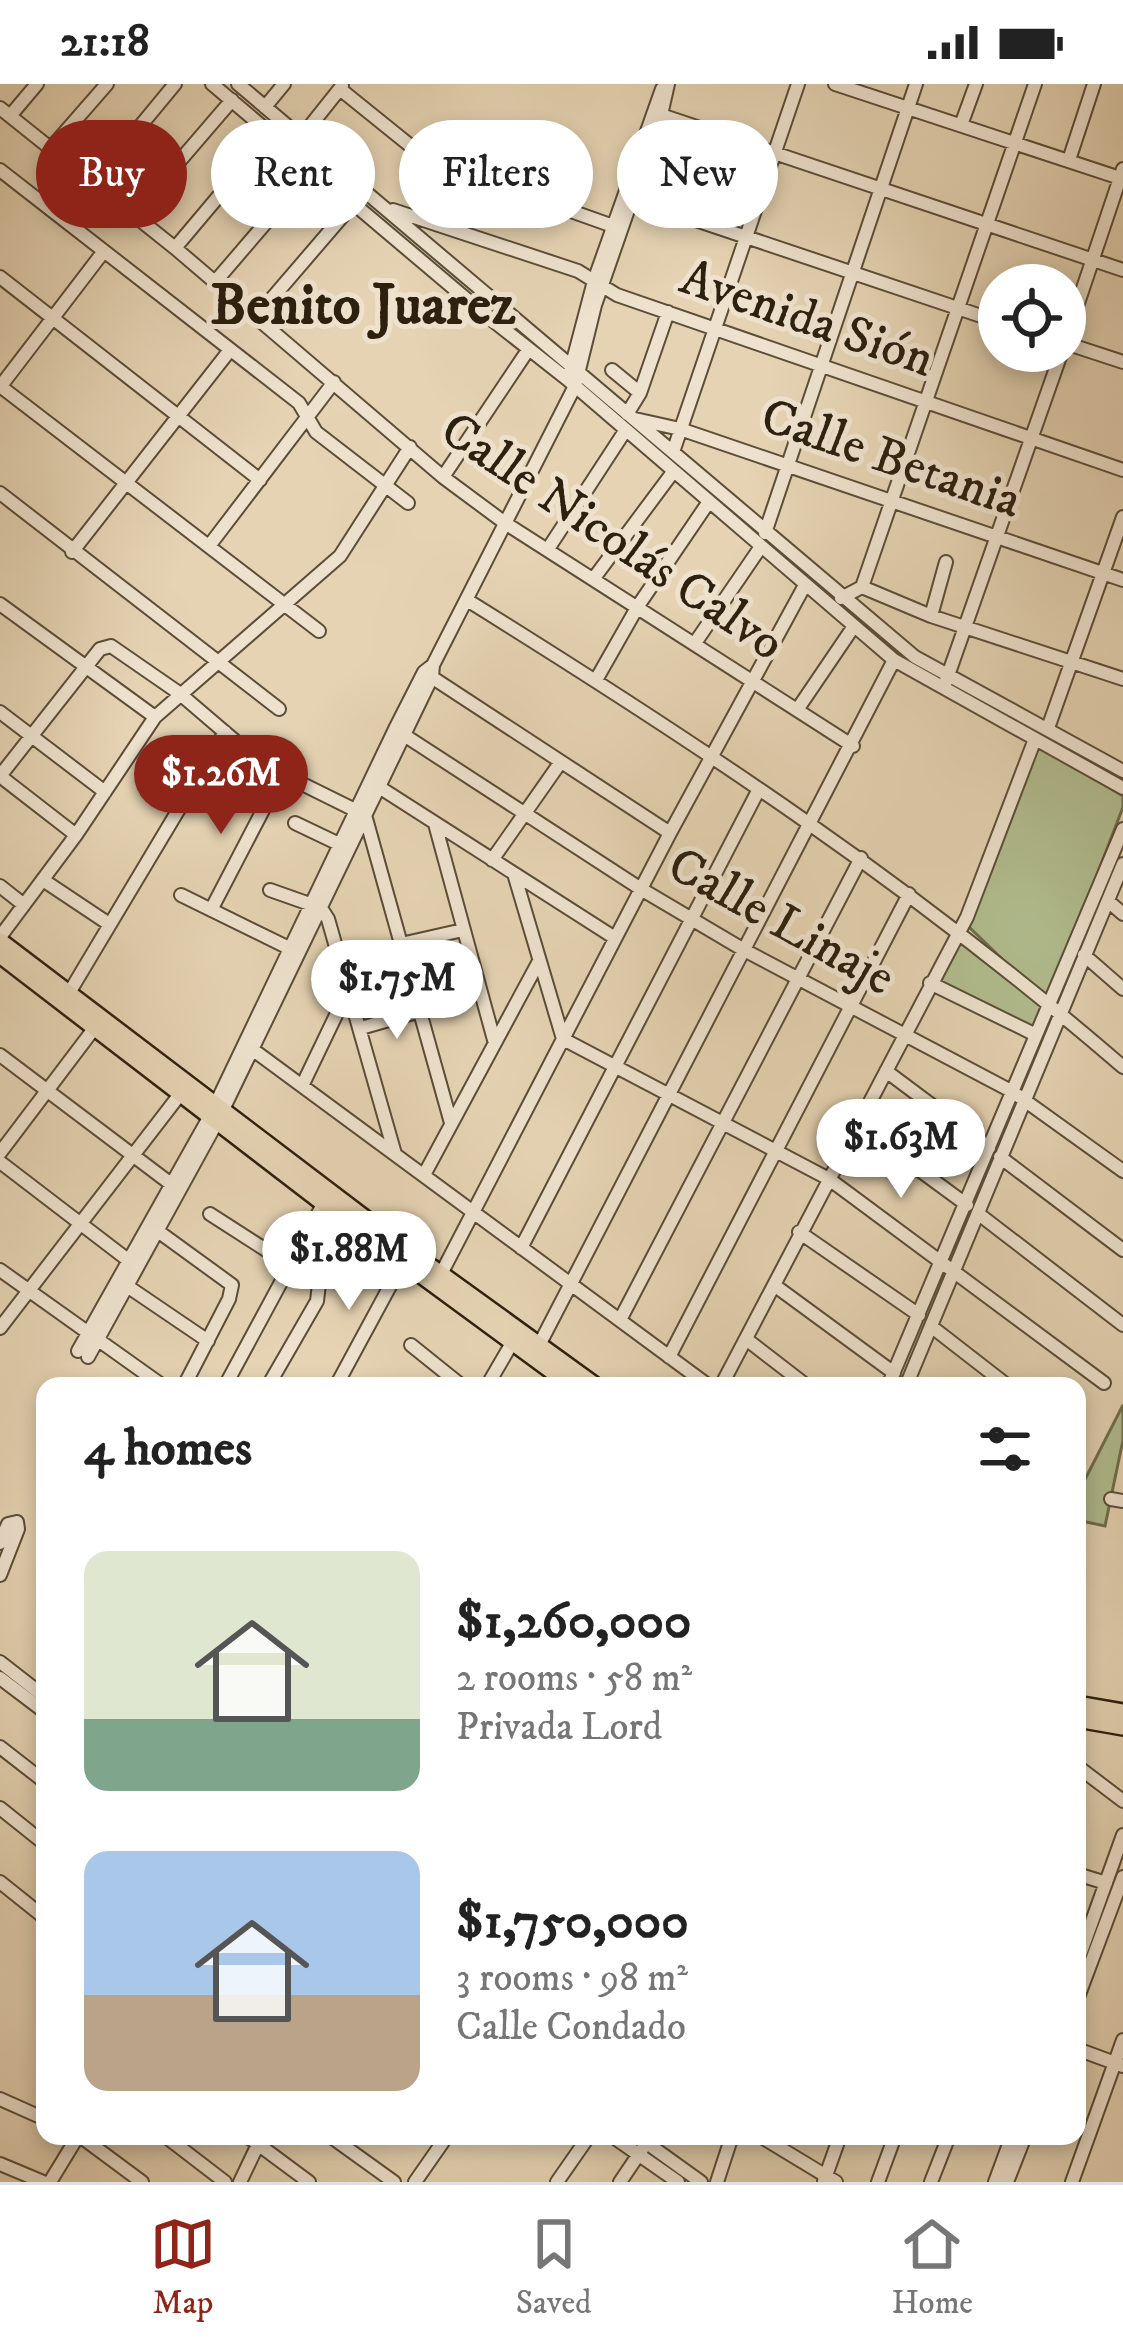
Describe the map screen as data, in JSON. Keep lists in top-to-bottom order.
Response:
{
  "streets": {
    "street": [
      "Avenida Sión",
      "Calle Betania",
      "Calle Nicolás Calvo",
      "Calle Linaje"
    ]
  },
  "districts": ["Benito Juarez"],
  "page": {
    "status": "21:18",
    "chip": [
      "Buy",
      "Rent",
      "Filters",
      "New"
    ],
    "price": [
      "$1.26M",
      "$1.75M",
      "$1.63M",
      "$1.88M"
    ],
    "heading": "4 homes",
    "list": [
      {
        "name": "$1,260,000",
        "note": "2 rooms · 58 m² · Privada Lord"
      },
      {
        "name": "$1,750,000",
        "note": "3 rooms · 98 m² · Calle Condado"
      }
    ],
    "tabs": ["Map", "Saved", "Home"]
  }
}
